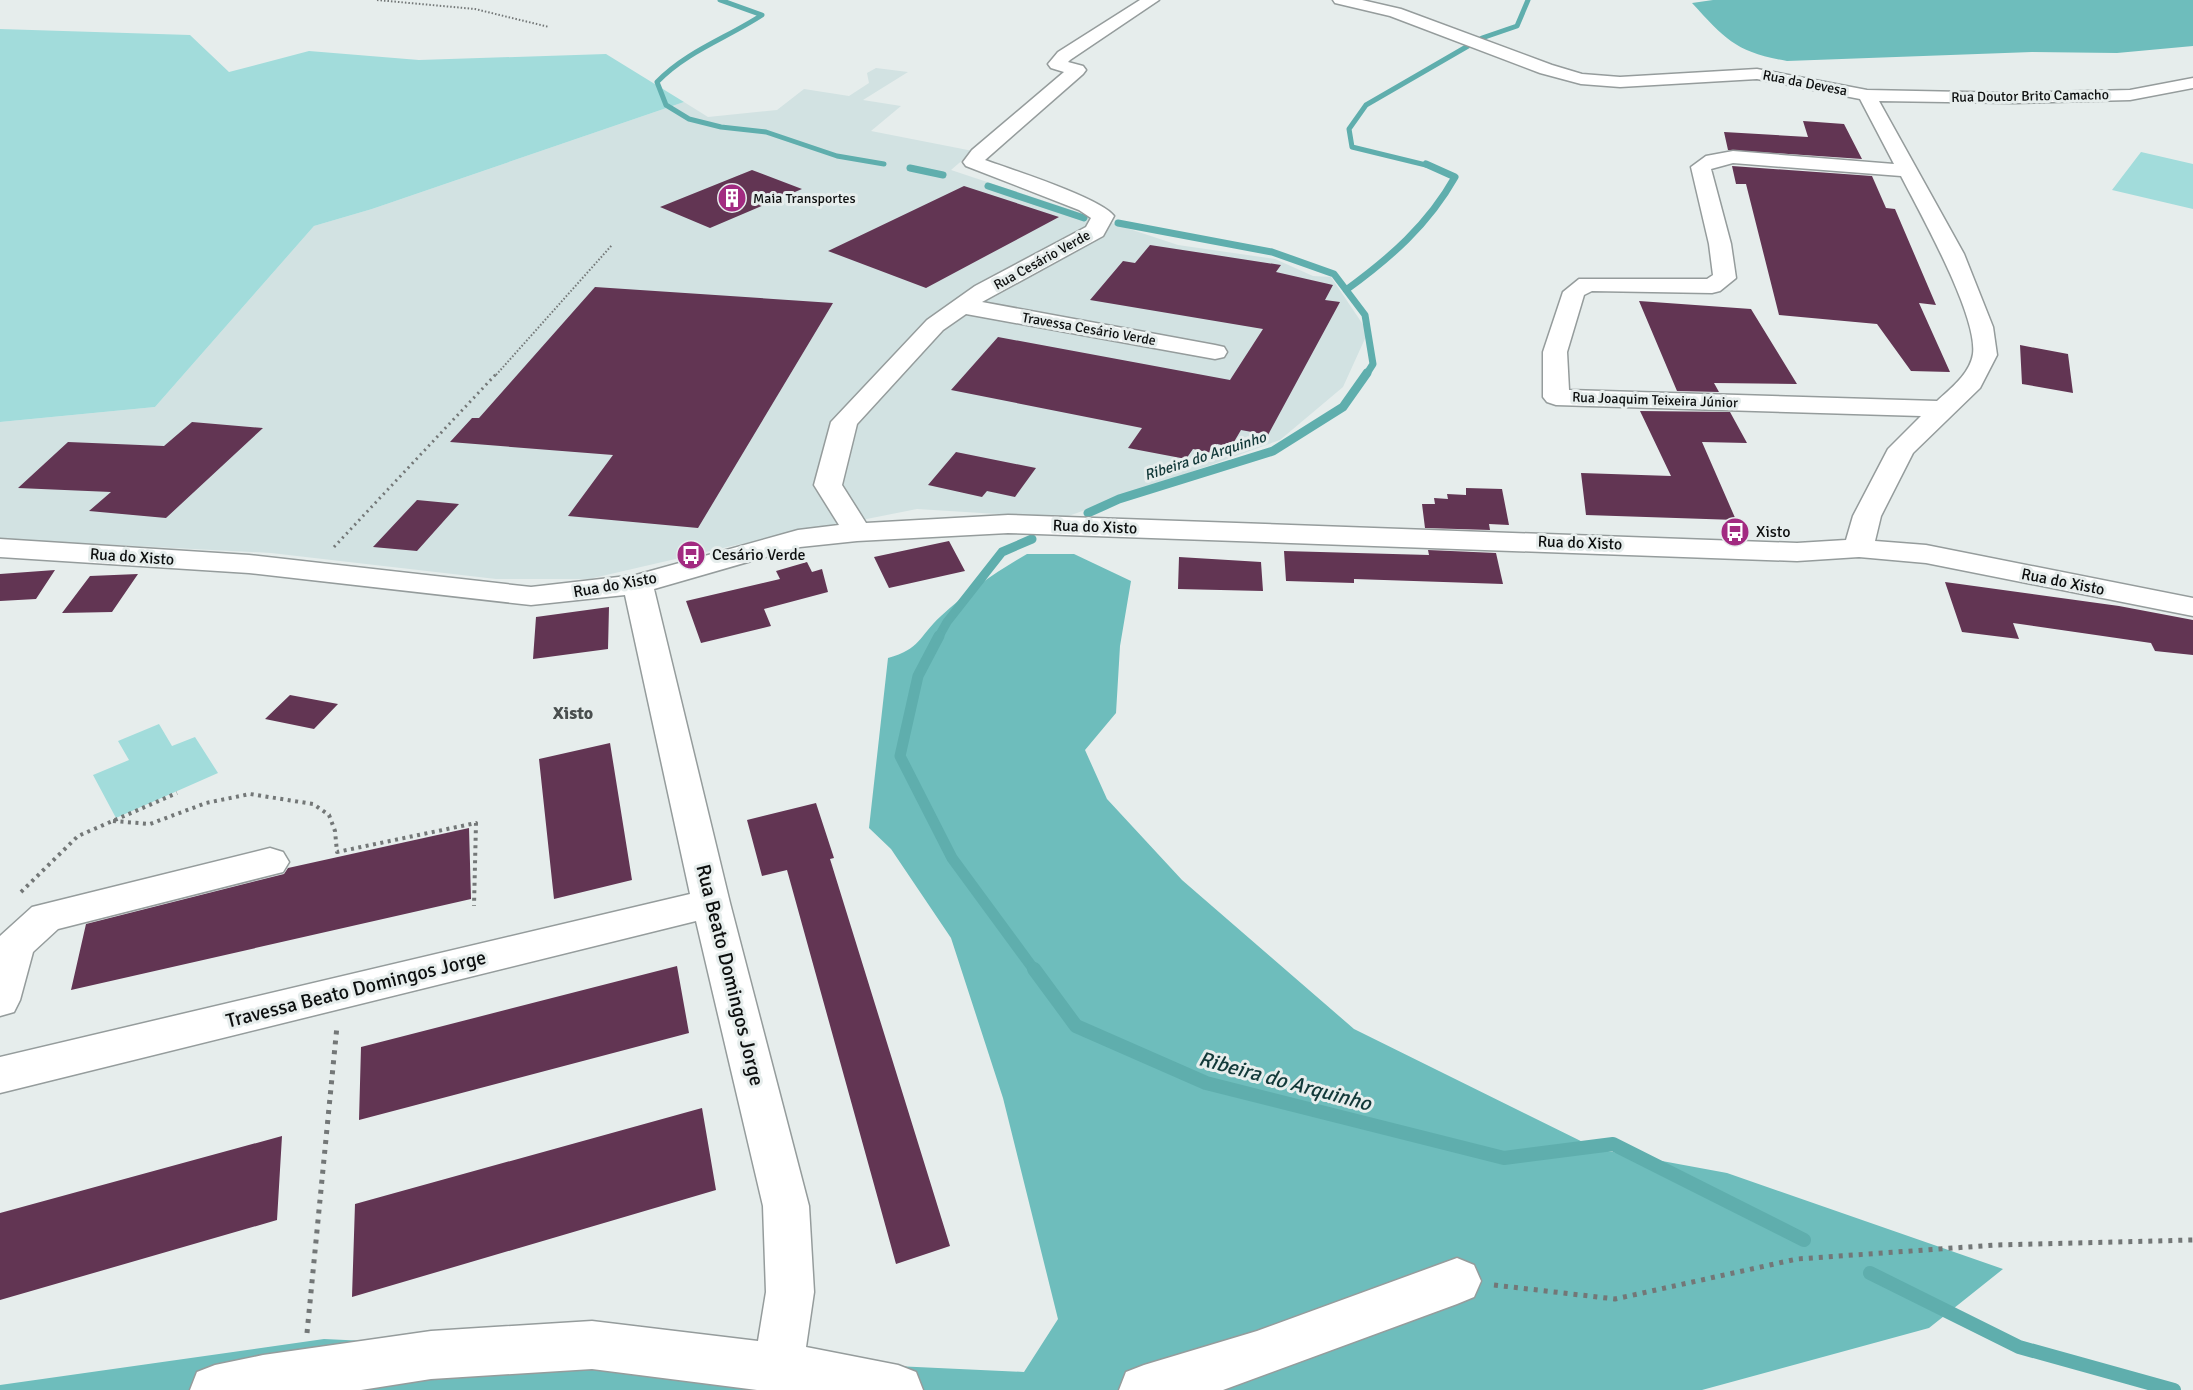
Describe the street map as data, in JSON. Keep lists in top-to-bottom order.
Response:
{
  "streets": {
    "street": [
      "Rua da Devesa",
      "Rua Doutor Brito Camacho",
      "Rua Cesário Verde",
      "Travessa Cesário Verde",
      "Rua Joaquim Teixeira Júnior",
      "Rua do Xisto",
      "Rua Beato Domingos Jorge",
      "Travessa Beato Domingos Jorge"
    ]
  },
  "crossings": [
    ["Rua da Devesa", "Rua Doutor Brito Camacho"],
    ["Rua da Devesa", "Rua Joaquim Teixeira Júnior"],
    ["Rua da Devesa", "Rua do Xisto"],
    ["Rua Cesário Verde", "Travessa Cesário Verde"],
    ["Rua Cesário Verde", "Rua do Xisto"],
    ["Rua do Xisto", "Rua Beato Domingos Jorge"],
    ["Rua Beato Domingos Jorge", "Travessa Beato Domingos Jorge"]
  ],
  "districts": ["Xisto"],
  "water": ["Ribeira do Arquinho"],
  "places": {
    "building": ["Maia Transportes"],
    "bus stop": ["Xisto", "Cesário Verde"]
  }
}
